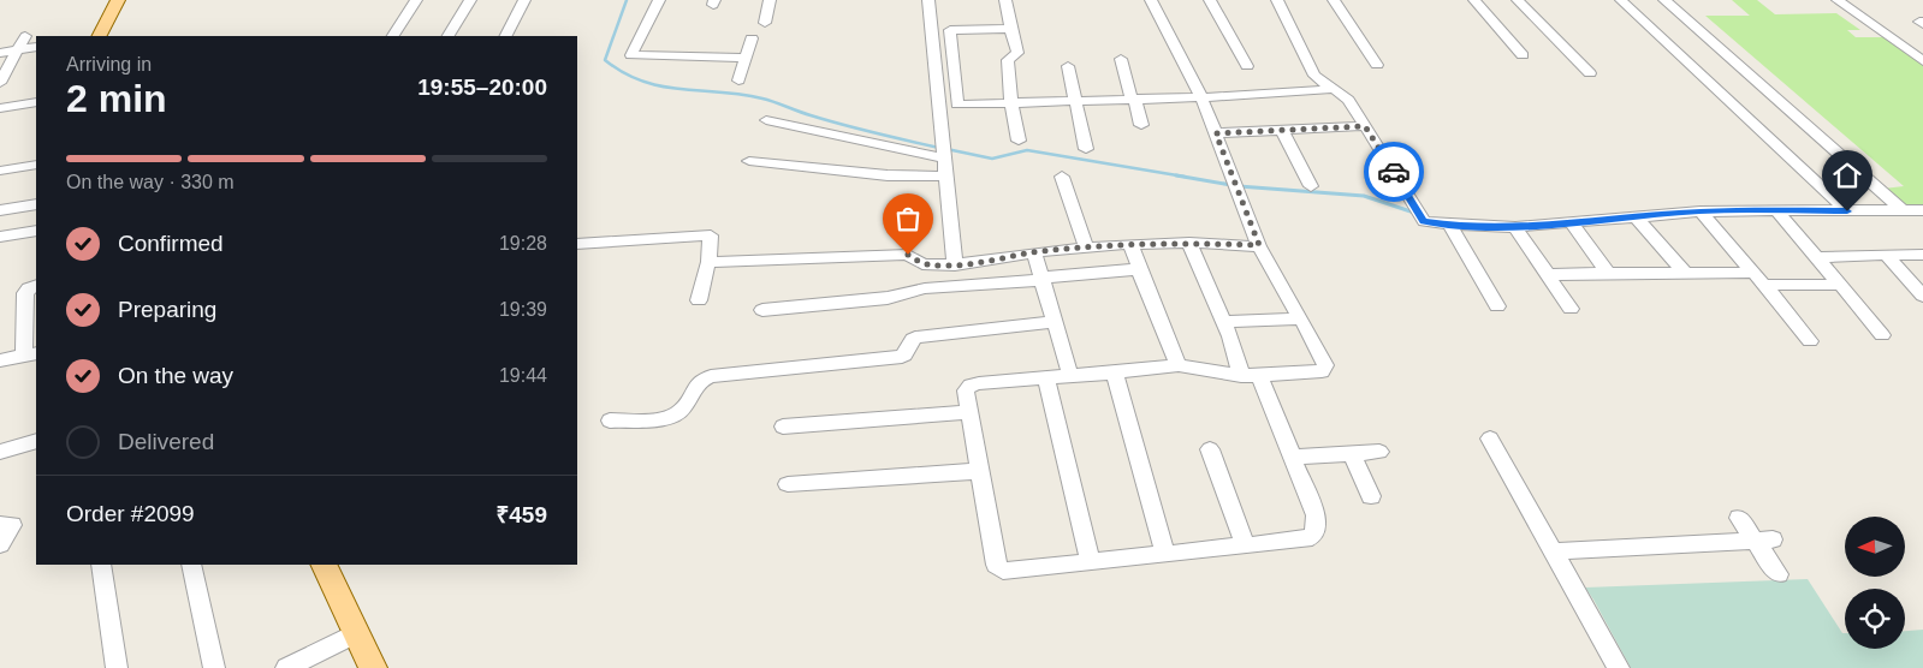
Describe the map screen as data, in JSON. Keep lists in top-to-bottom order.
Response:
{
  "north": "left",
  "page": {
    "heading": ["2 min", "Arriving in", "19:55–20:00"],
    "panel": ["Order #2099", "₹459"],
    "bar": "On the way · 330 m",
    "list": [
      ["Confirmed", "19:28"],
      ["Preparing", "19:39"],
      ["On the way", "19:44"],
      "Delivered"
    ]
  }
}
